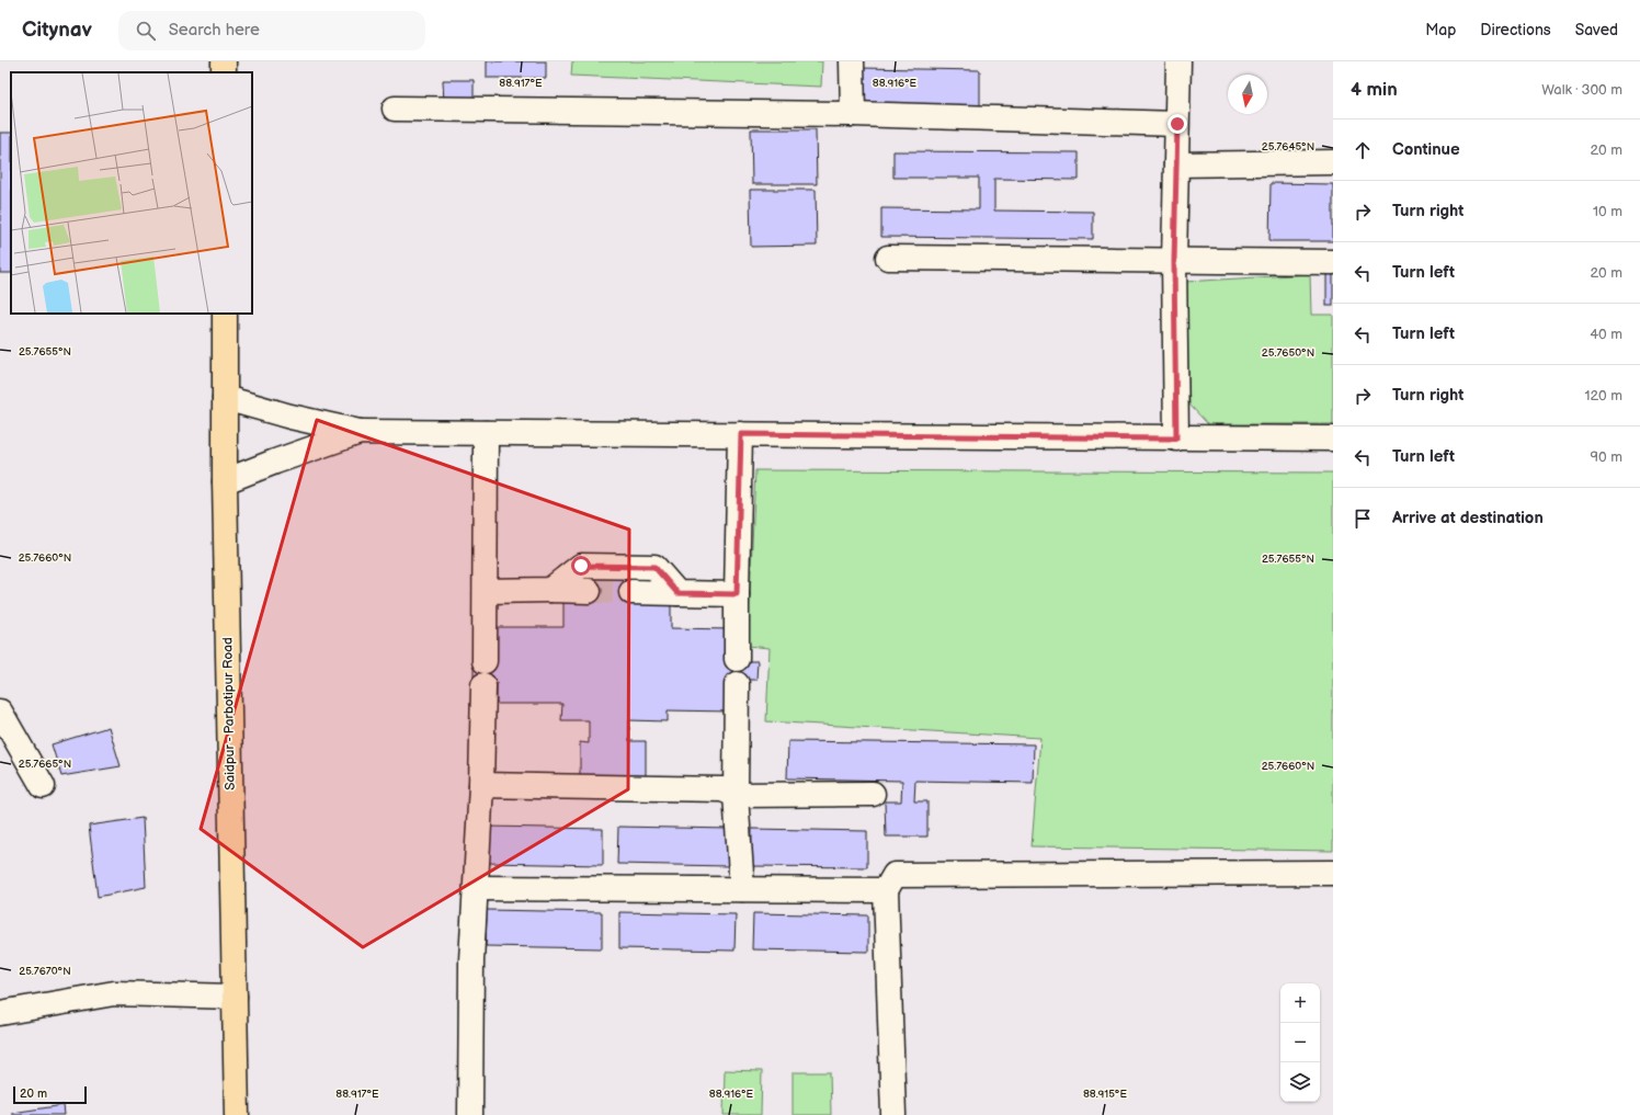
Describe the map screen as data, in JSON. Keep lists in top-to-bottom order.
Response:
{
  "streets": {
    "main road": ["Saidpur - Parbotipur Road"]
  },
  "scale_bar": "20 m",
  "north": "bottom",
  "page": {
    "header": "Citynav",
    "search": "Search here",
    "nav": ["Map", "Directions", "Saved"],
    "heading": ["4 min", "Walk · 300 m"],
    "list": [
      ["Continue", "20 m"],
      ["Turn right", "10 m"],
      ["Turn left", "20 m"],
      ["Turn left", "40 m"],
      ["Turn right", "120 m"],
      ["Turn left", "90 m"],
      "Arrive at destination"
    ],
    "map_buttons": ["+", "−"],
    "scale": "20 m"
  },
  "coordinates": [
    "88.917°E",
    "88.916°E",
    "25.7645°N",
    "25.7655°N",
    "25.7650°N",
    "25.7660°N",
    "25.7665°N",
    "25.7670°N",
    "88.915°E"
  ]
}
